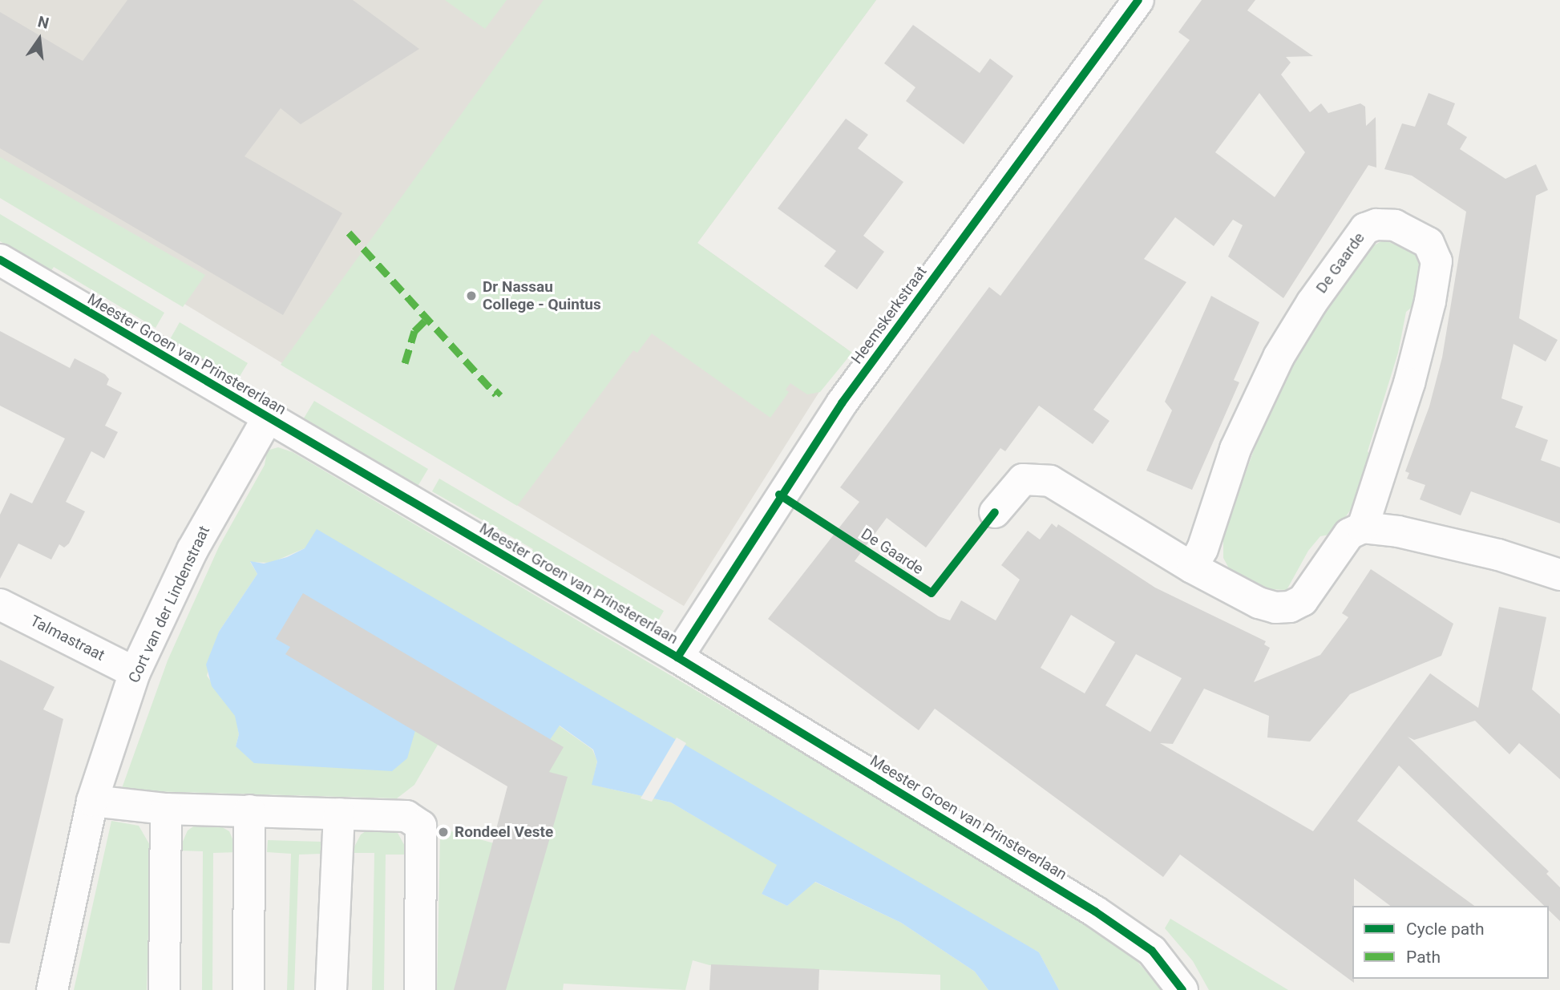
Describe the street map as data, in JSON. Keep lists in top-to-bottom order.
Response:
{
  "streets": {
    "street": [
      "De Gaarde",
      "Heemskerkstraat",
      "Meester Groen van Prinstererlaan",
      "Cort van der Lindenstraat",
      "Talmastraat"
    ]
  },
  "crossings": [
    ["Heemskerkstraat", "Meester Groen van Prinstererlaan"],
    ["Meester Groen van Prinstererlaan", "Cort van der Lindenstraat"],
    ["Cort van der Lindenstraat", "Talmastraat"]
  ],
  "places": ["Dr Nassau College - Quintus", "Rondeel Veste"],
  "legend": ["Cycle path", "Path"],
  "north": "top"
}
